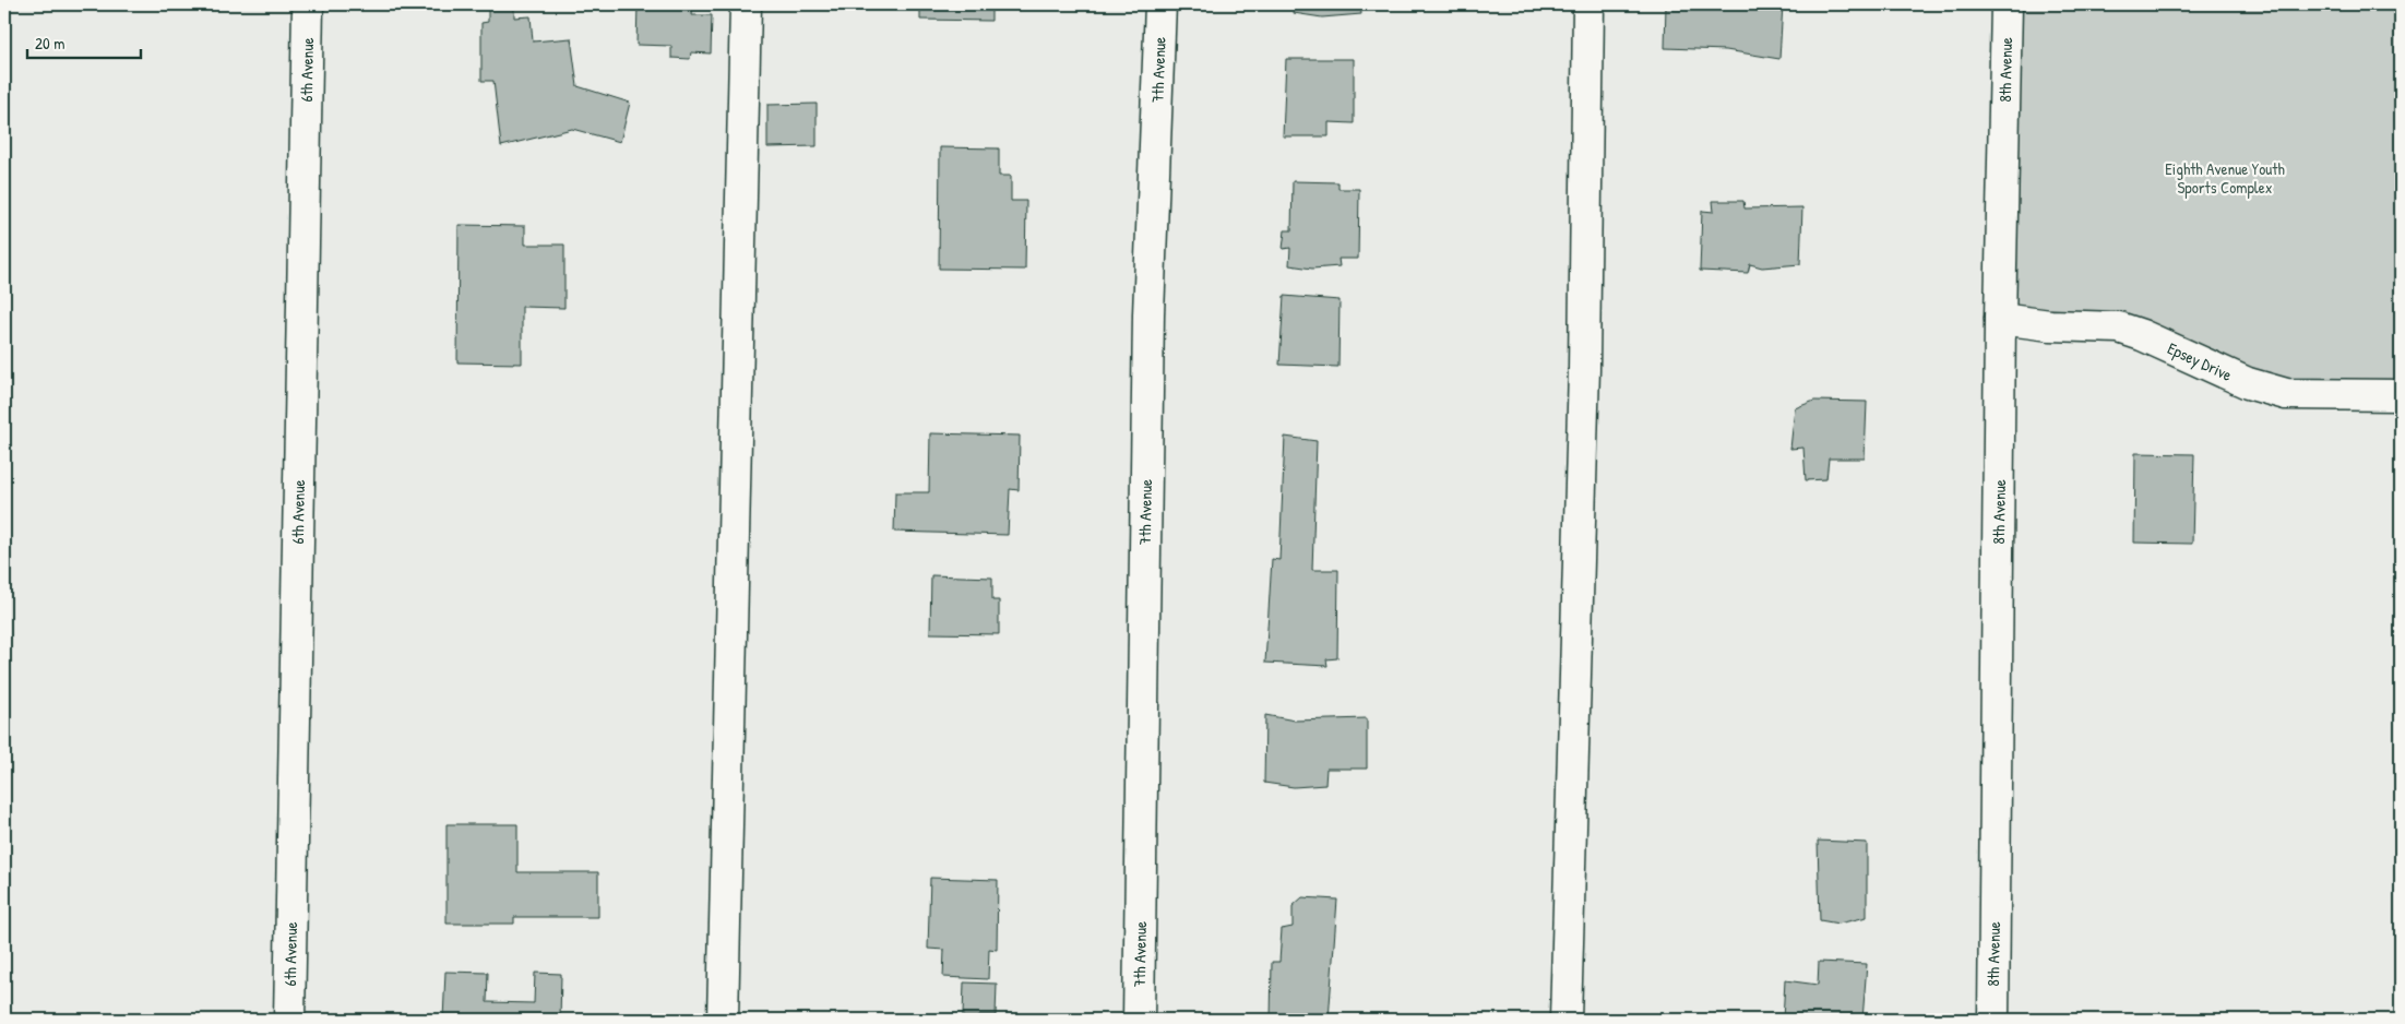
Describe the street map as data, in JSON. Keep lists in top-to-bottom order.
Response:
{
  "streets": {
    "street": [
      "6th Avenue",
      "7th Avenue",
      "8th Avenue",
      "Epsey Drive"
    ]
  },
  "crossings": [
    ["8th Avenue", "Epsey Drive"]
  ],
  "parks": ["Eighth Avenue Youth Sports Complex"],
  "scale_bar": "20 m"
}
